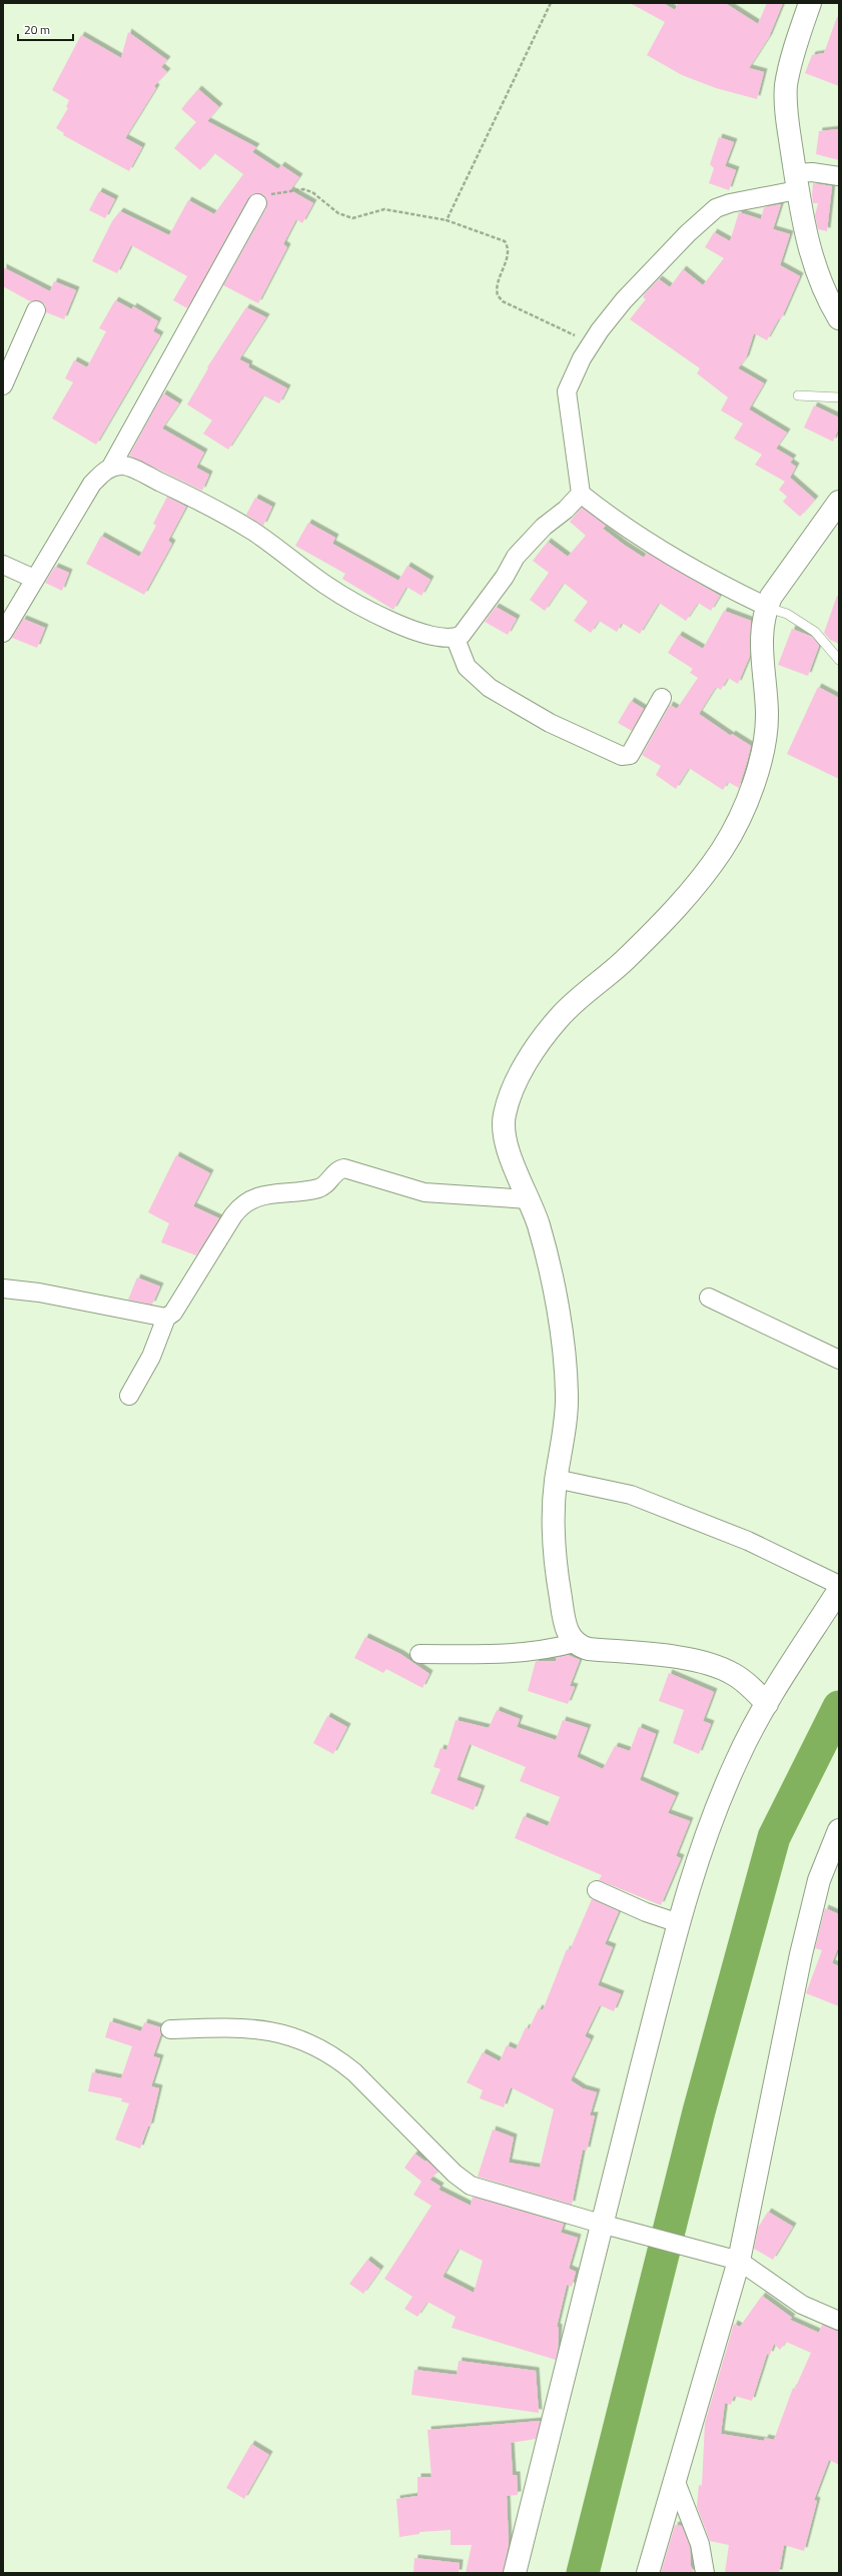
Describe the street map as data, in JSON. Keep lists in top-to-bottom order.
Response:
{
  "scale_bar": "20 m"
}
